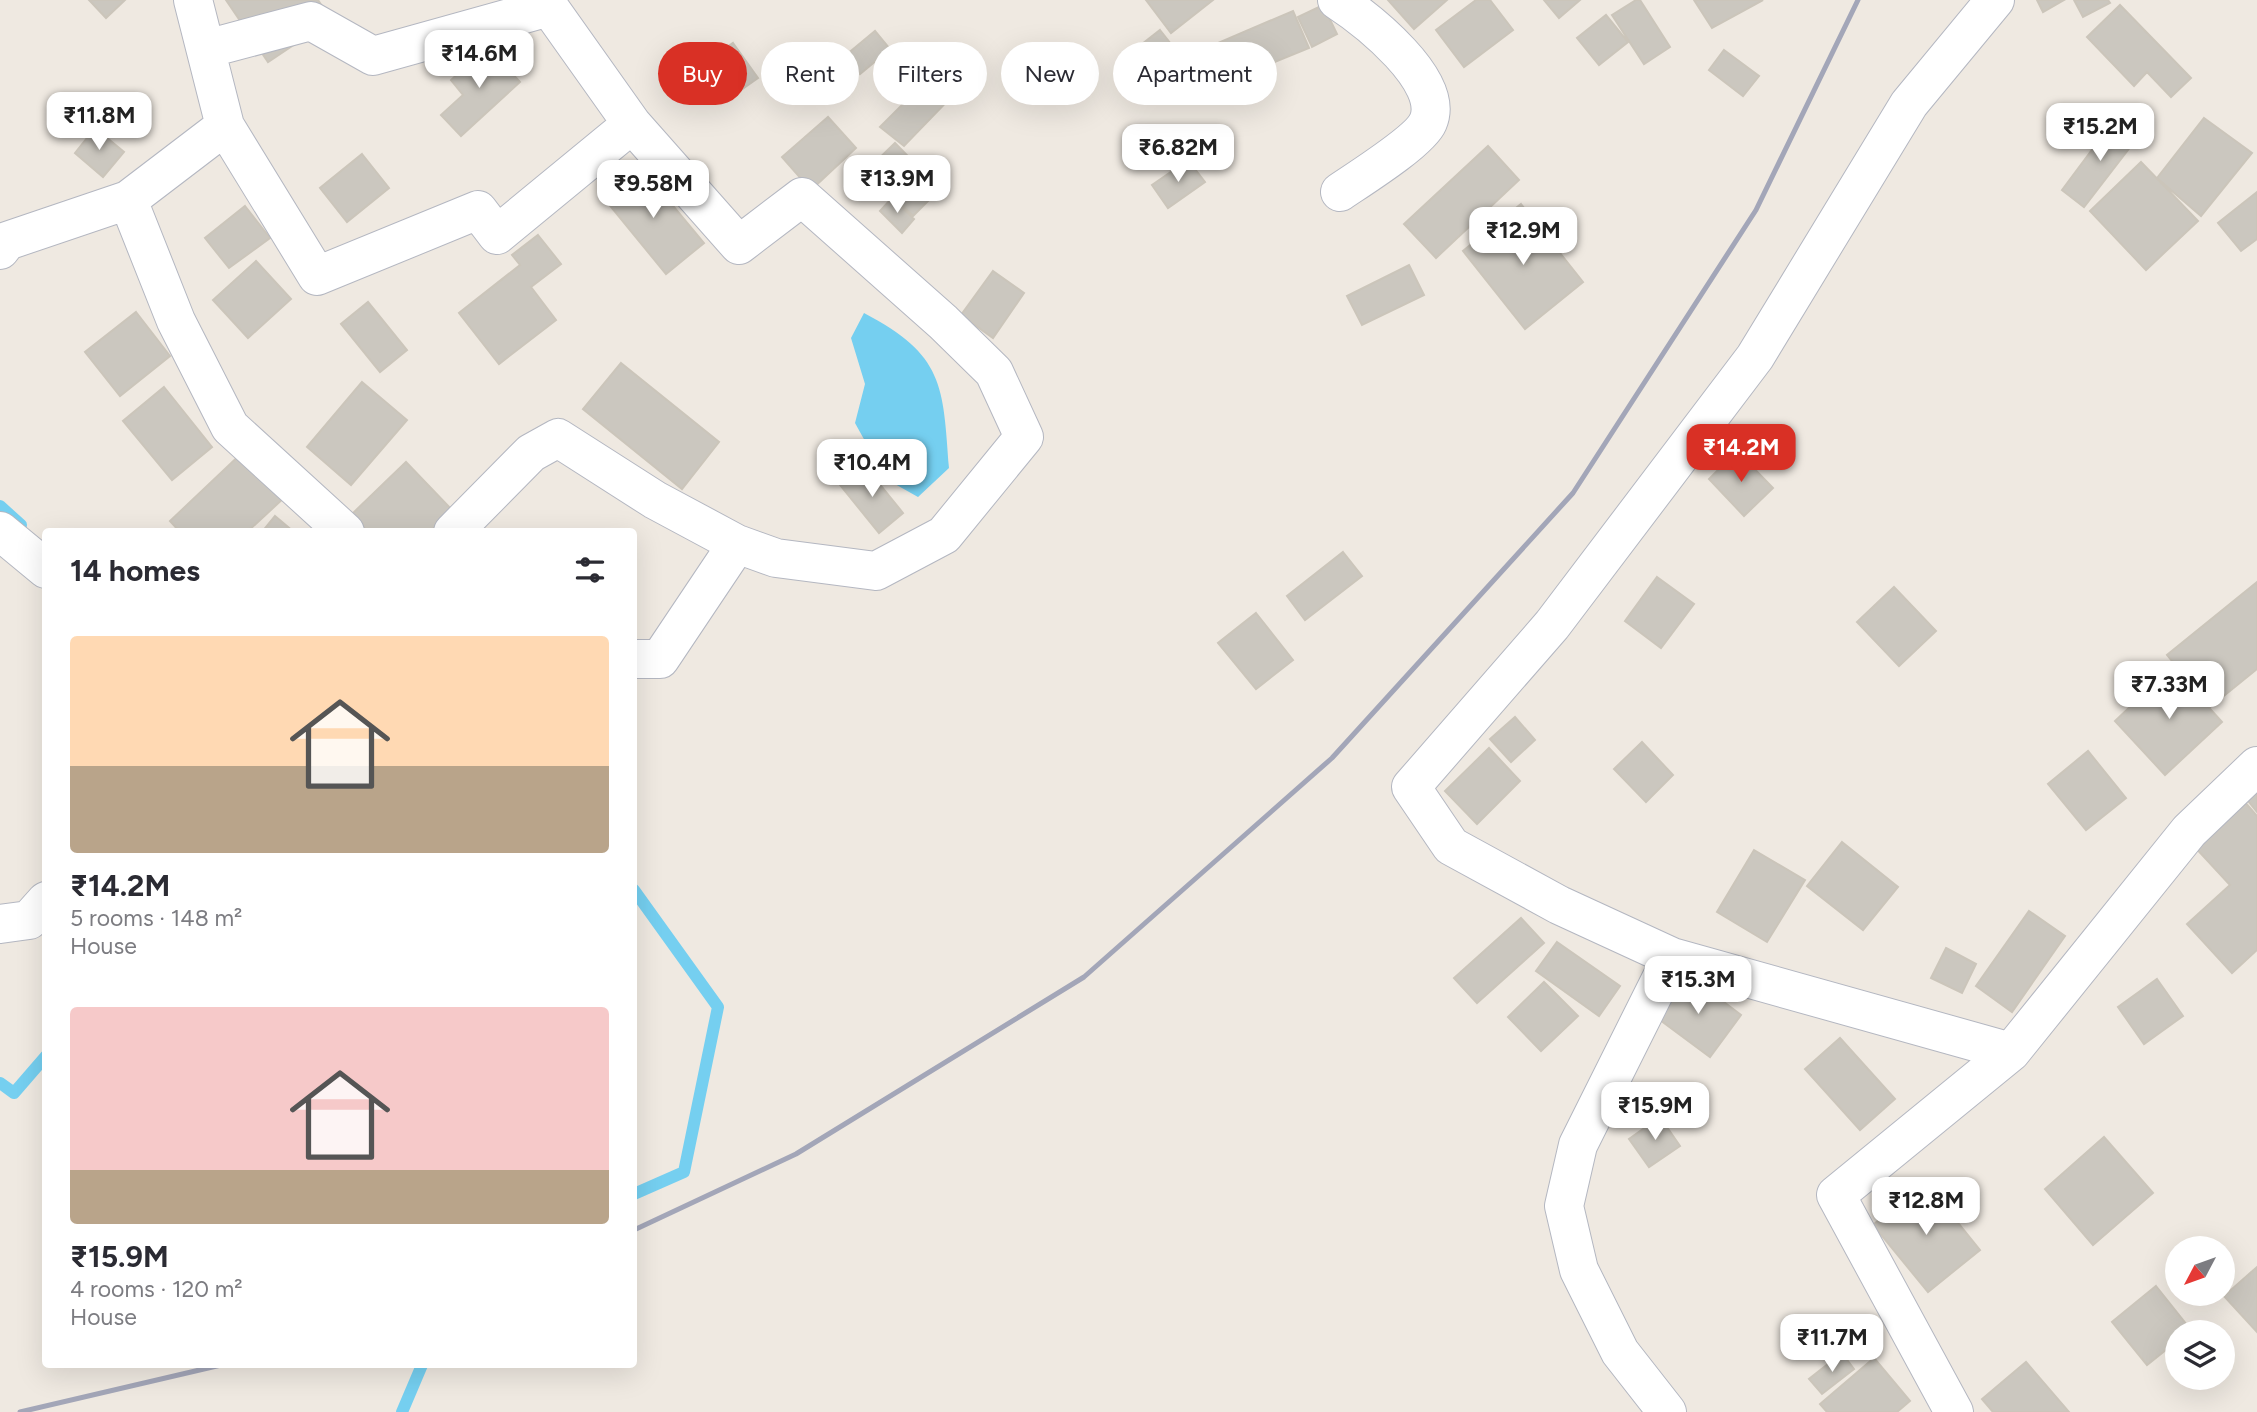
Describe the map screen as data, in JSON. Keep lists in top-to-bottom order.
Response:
{
  "north": "bottom left",
  "page": {
    "price": [
      "₹14.6M",
      "₹11.8M",
      "₹15.2M",
      "₹6.82M",
      "₹13.9M",
      "₹9.58M",
      "₹12.9M",
      "₹14.2M",
      "₹10.4M",
      "₹7.33M",
      "₹15.3M",
      "₹15.9M",
      "₹12.8M",
      "₹11.7M"
    ],
    "chip": [
      "Buy",
      "Rent",
      "Filters",
      "New",
      "Apartment"
    ],
    "heading": "14 homes",
    "list": [
      {
        "name": "₹14.2M",
        "note": "5 rooms · 148 m² · House"
      },
      {
        "name": "₹15.9M",
        "note": "4 rooms · 120 m² · House"
      }
    ]
  }
}
